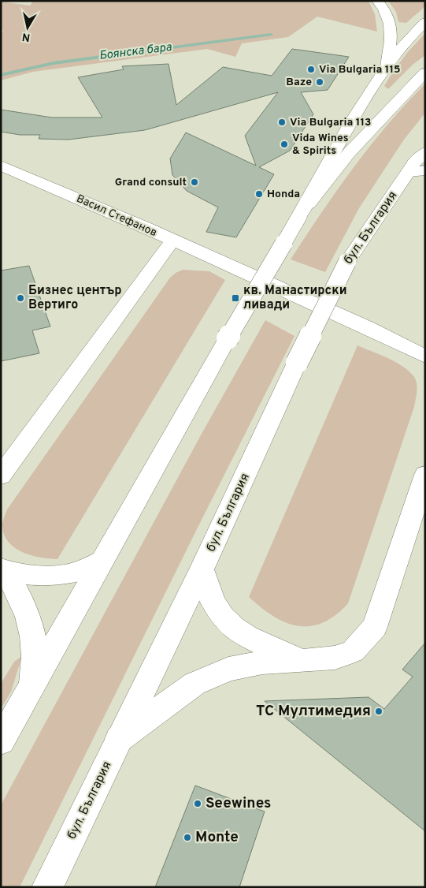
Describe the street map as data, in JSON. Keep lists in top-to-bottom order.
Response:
{
  "streets": {
    "main road": ["Васил Стефанов", "бул. България"]
  },
  "water": ["Боянска бара"],
  "places": {
    "other": [
      "Via Bulgaria 115",
      "Baze",
      "Via Bulgaria 113",
      "Vida Wines & Spirits",
      "Grand consult",
      "Honda",
      "Бизнес център Вертиго",
      "ТС Мултимедия",
      "Seewines",
      "Monte"
    ],
    "transit": ["кв. Манастирски ливади"]
  },
  "north": "bottom"
}
